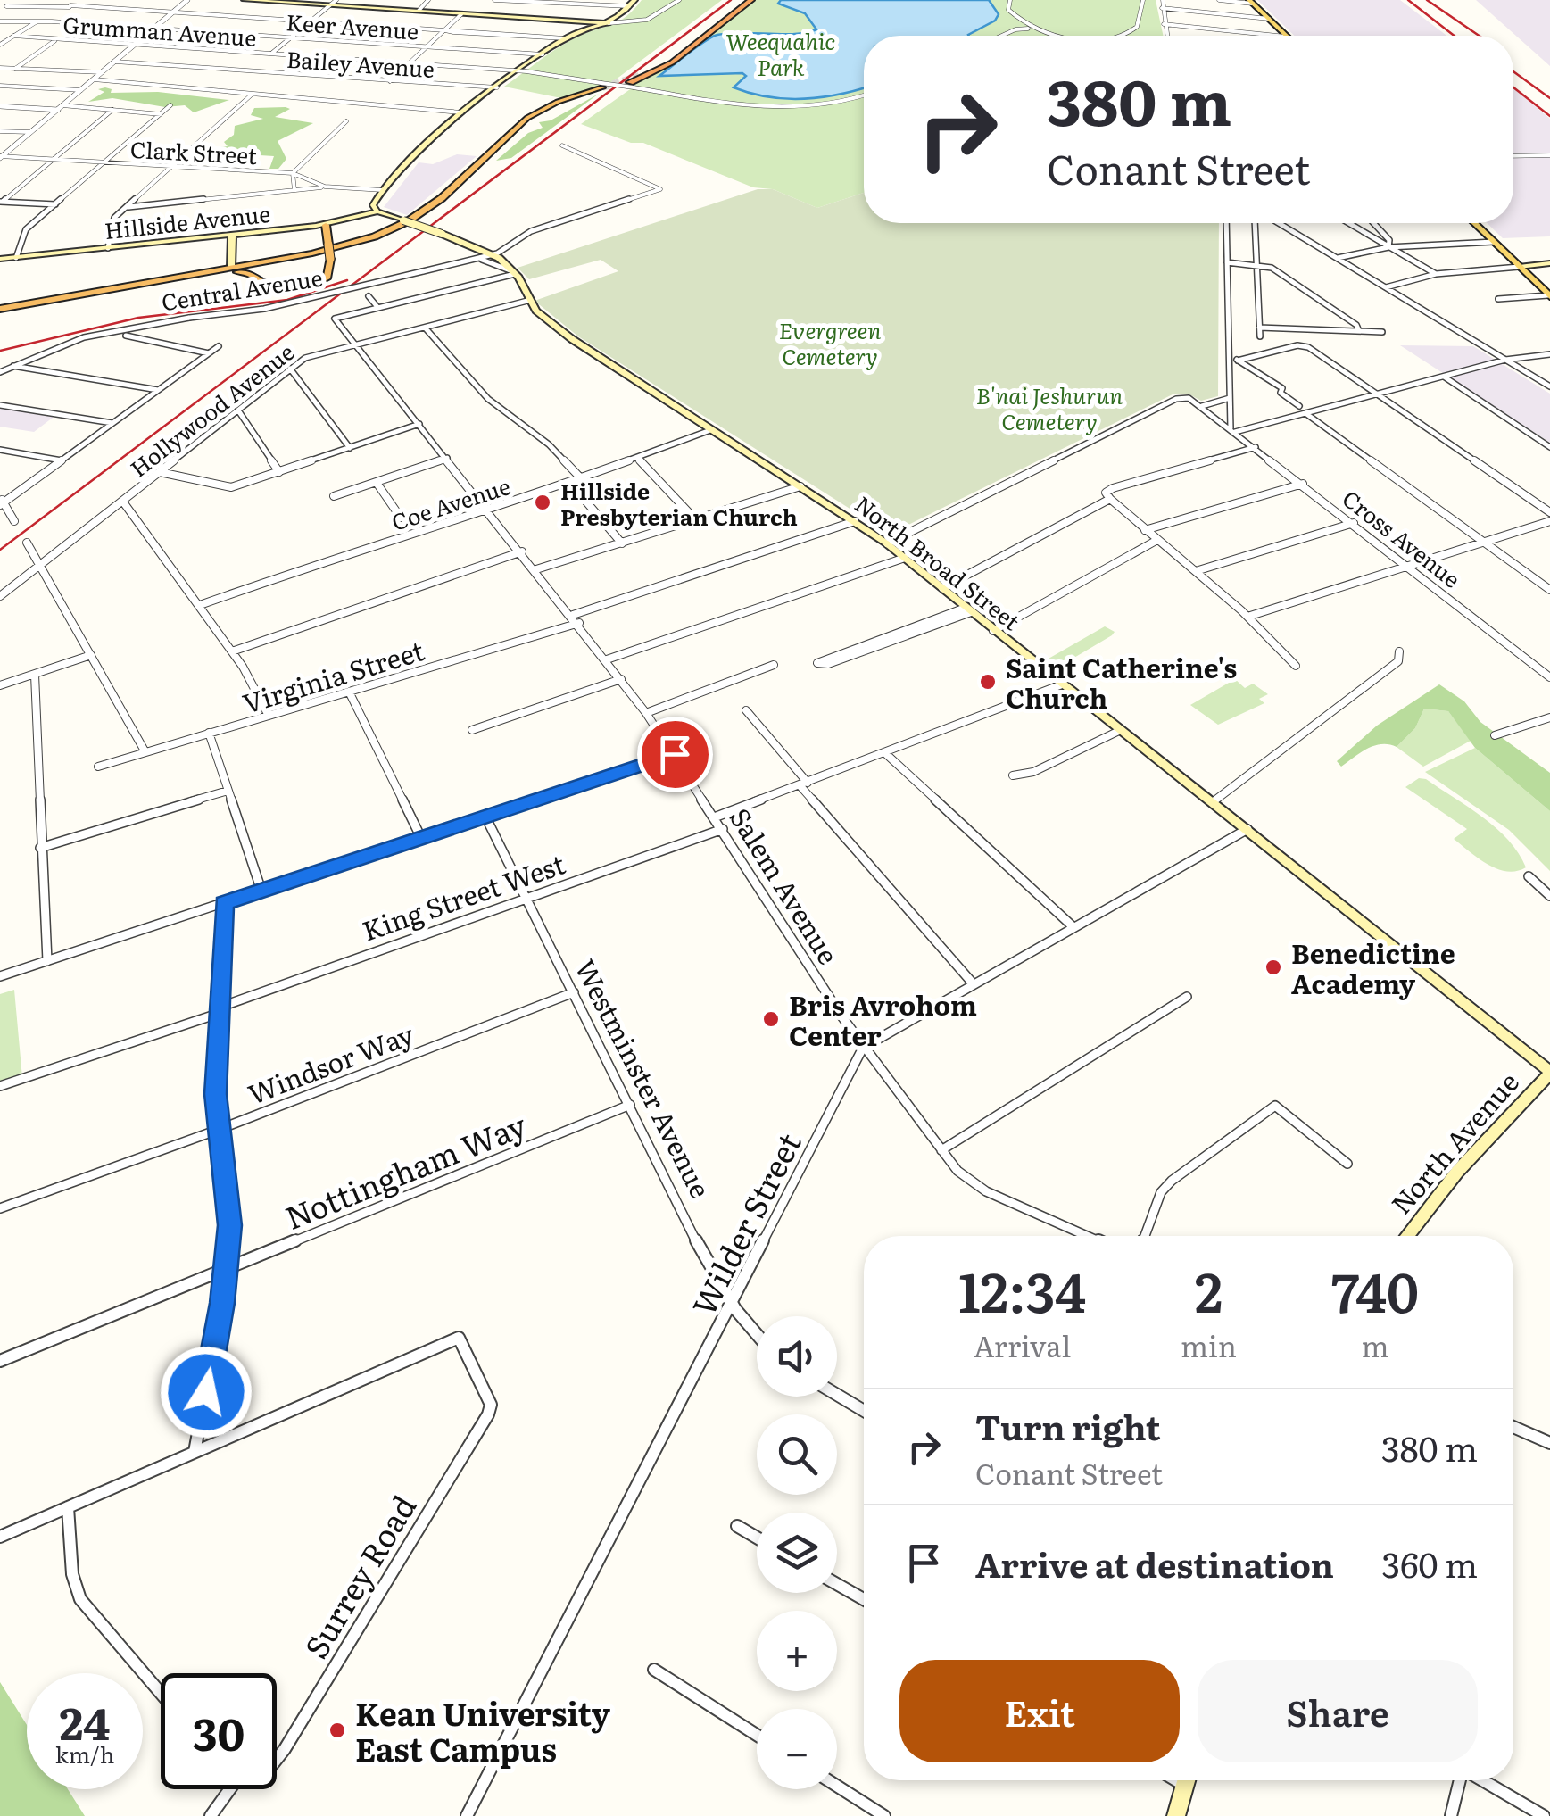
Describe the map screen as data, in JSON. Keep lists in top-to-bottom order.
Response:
{
  "streets": {
    "main road": ["Hillside Avenue", "North Broad Street", "North Avenue"],
    "street": [
      "Keer Avenue",
      "Grumman Avenue",
      "Bailey Avenue",
      "Clark Street",
      "Central Avenue",
      "Hollywood Avenue",
      "Coe Avenue",
      "Cross Avenue",
      "Virginia Street",
      "Salem Avenue",
      "King Street West",
      "Windsor Way",
      "Westminster Avenue",
      "Nottingham Way",
      "Wilder Street",
      "Surrey Road"
    ]
  },
  "crossings": [
    ["Hillside Avenue", "North Broad Street"],
    ["Central Avenue", "North Broad Street"],
    ["Hollywood Avenue", "North Broad Street"],
    ["Hollywood Avenue", "Salem Avenue"],
    ["Coe Avenue", "North Broad Street"],
    ["Coe Avenue", "Salem Avenue"],
    ["Cross Avenue", "North Broad Street"],
    ["North Broad Street", "North Avenue"],
    ["Virginia Street", "Salem Avenue"],
    ["Salem Avenue", "King Street West"],
    ["Salem Avenue", "Wilder Street"],
    ["King Street West", "Westminster Avenue"],
    ["Windsor Way", "Westminster Avenue"],
    ["Westminster Avenue", "Nottingham Way"],
    ["Westminster Avenue", "Wilder Street"]
  ],
  "parks": ["Weequahic Park", "Evergreen Cemetery", "B'nai Jeshurun Cemetery"],
  "places": [
    "Hillside Presbyterian Church",
    "Saint Catherine's Church",
    "Benedictine Academy",
    "Bris Avrohom Center",
    "Kean University East Campus"
  ],
  "page": {
    "turn": ["380 m", "Conant Street"],
    "eta": [
      "12:34",
      "Arrival",
      "2",
      "min",
      "740",
      "m"
    ],
    "map_buttons": ["+", "−"],
    "list": [
      {
        "name": "Turn right",
        "note": "Conant Street",
        "value": "380 m"
      },
      {
        "name": "Arrive at destination",
        "value": "360 m"
      }
    ],
    "buttons": ["Exit", "Share"],
    "speed": "24 km/h",
    "limit": "30"
  }
}
